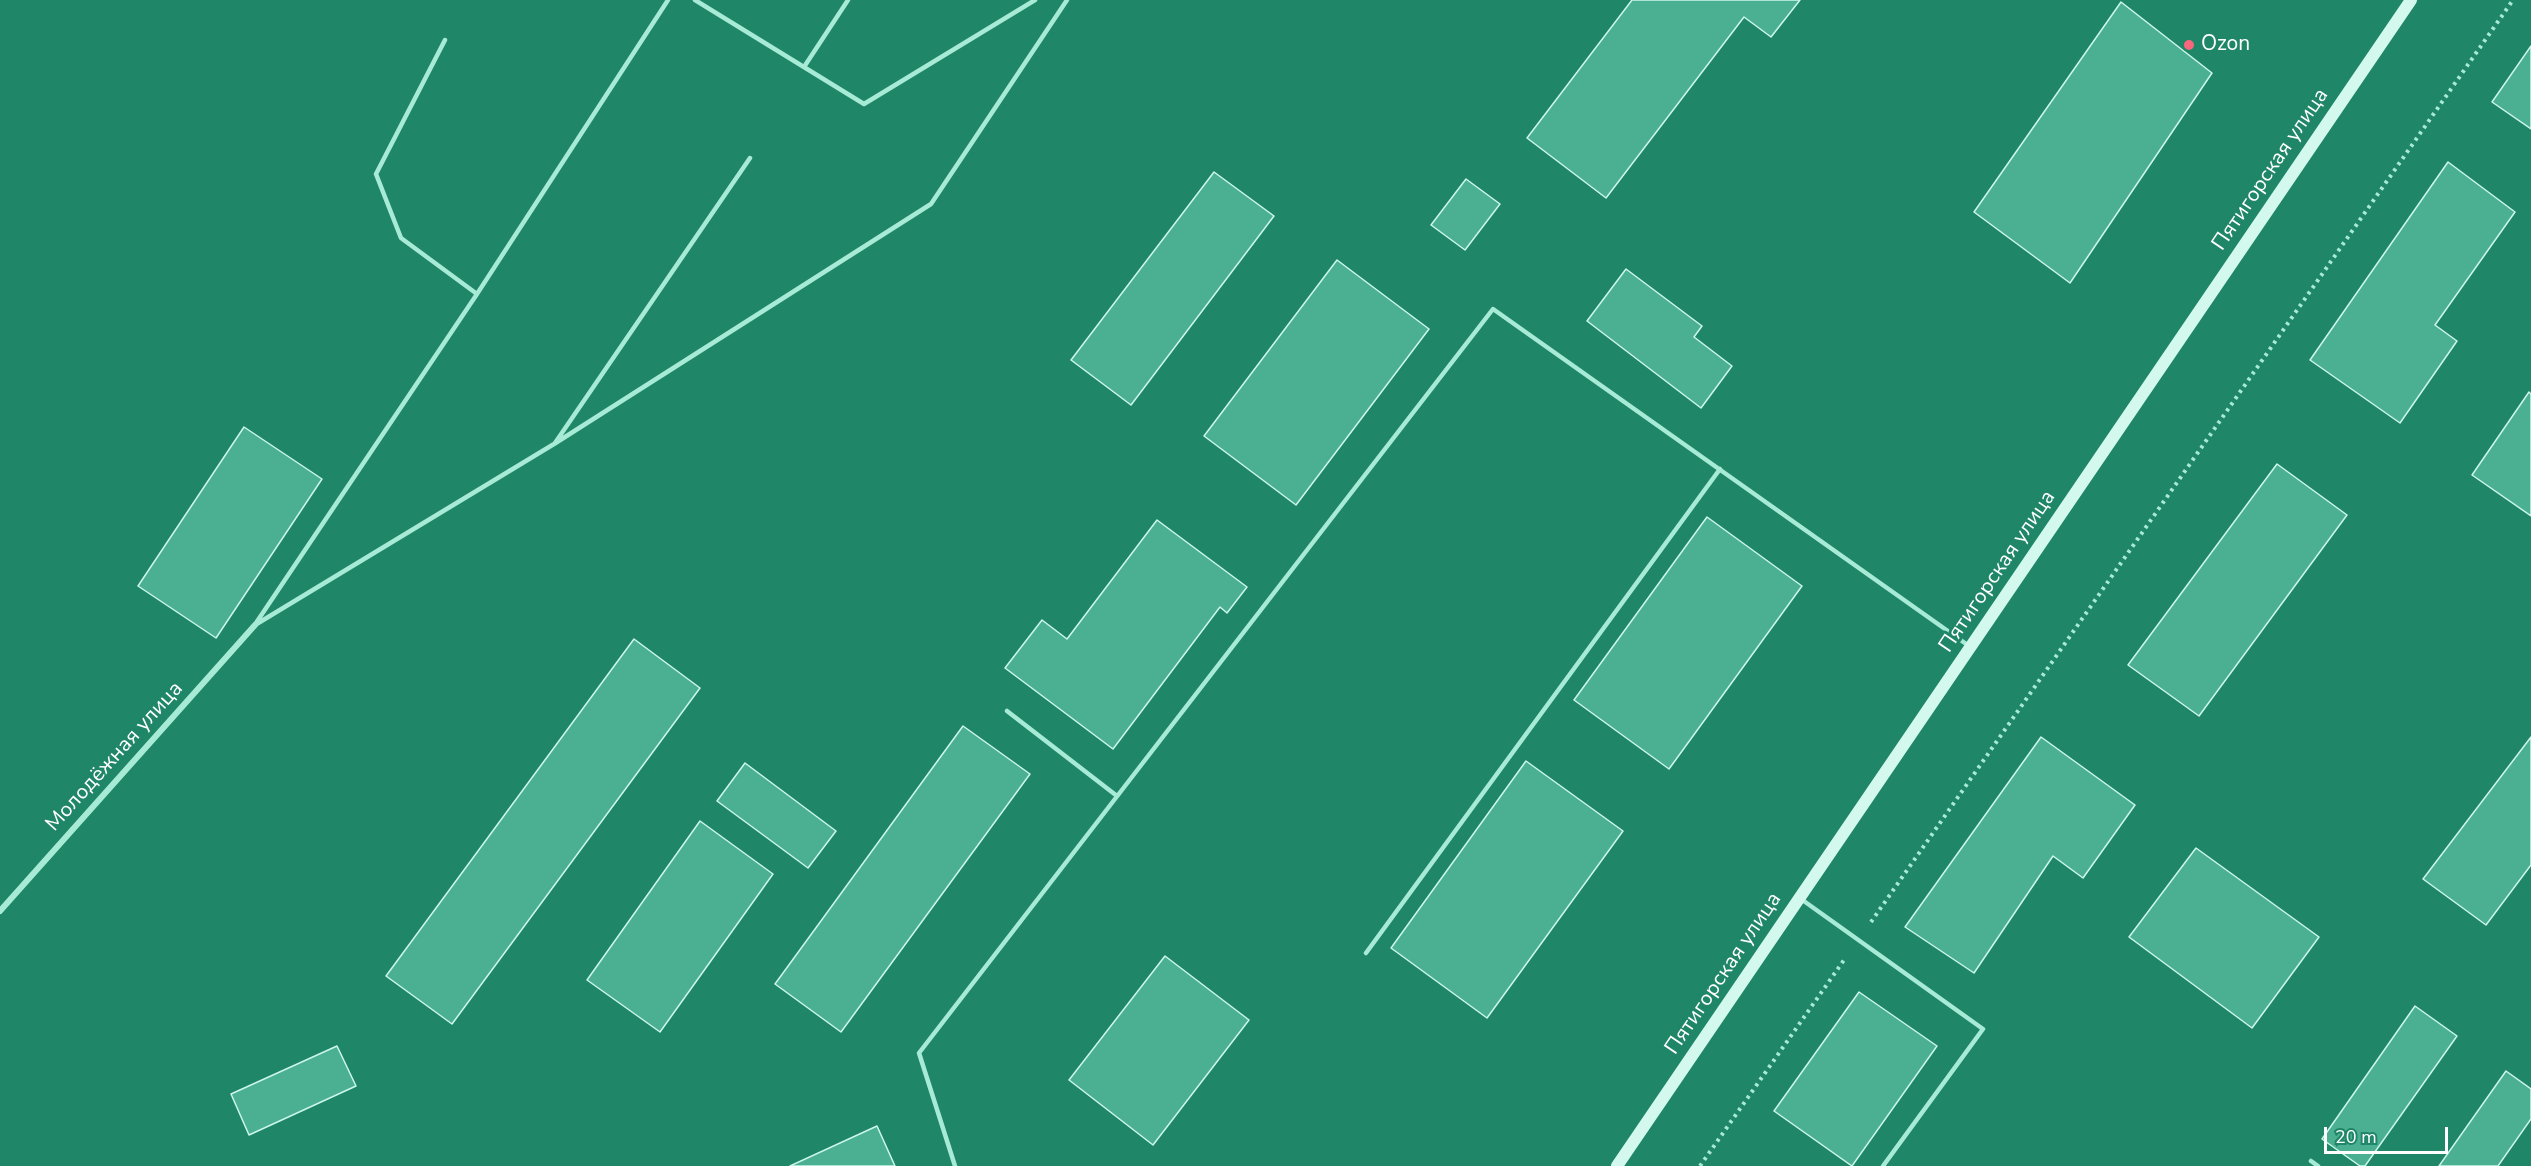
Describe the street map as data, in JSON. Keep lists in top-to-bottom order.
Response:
{
  "streets": {
    "street": ["Пятигорская улица", "Молодёжная улица"]
  },
  "places": ["Ozon"],
  "scale_bar": "20 m"
}
